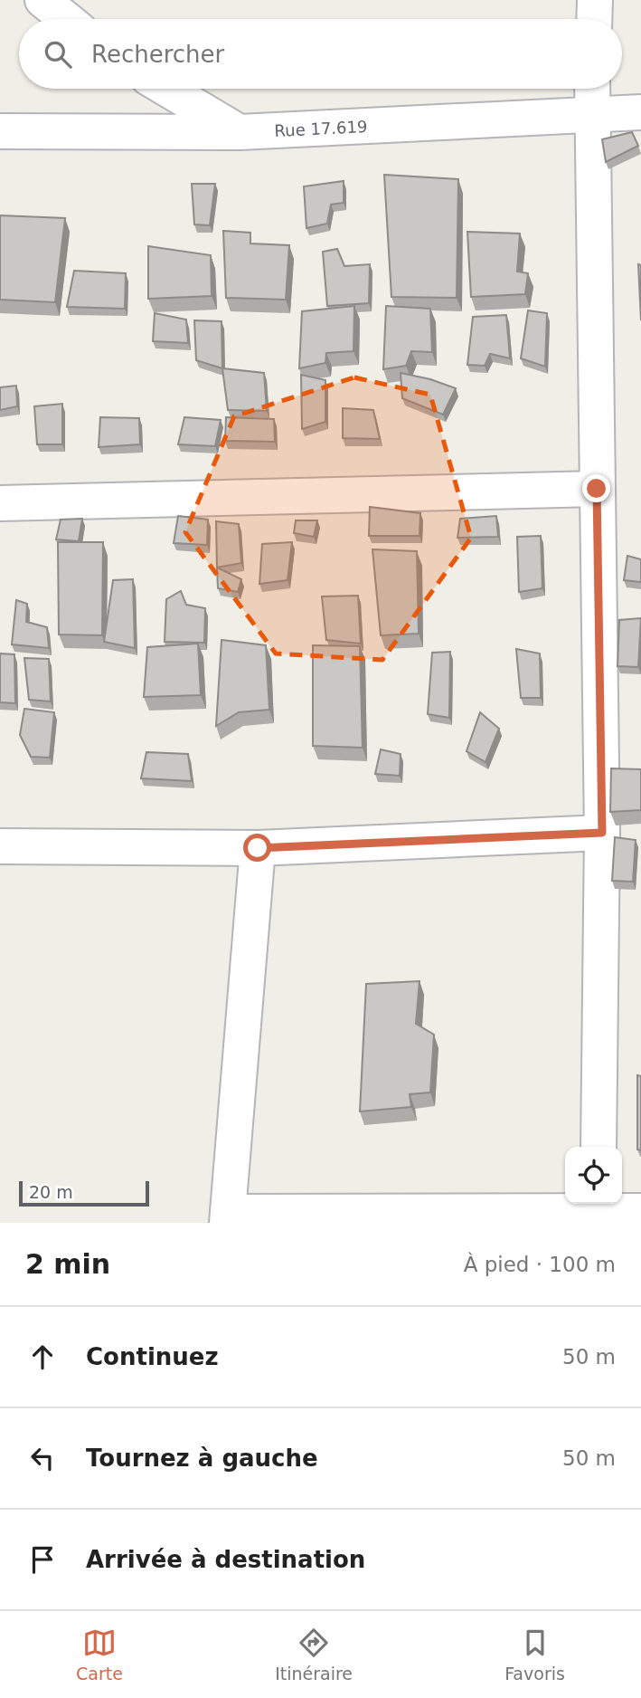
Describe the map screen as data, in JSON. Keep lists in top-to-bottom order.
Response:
{
  "streets": {
    "street": ["Rue 17.619"]
  },
  "scale_bar": "20 m",
  "page": {
    "search": "Rechercher",
    "scale": "20 m",
    "heading": ["2 min", "À pied · 100 m"],
    "list": [
      ["Continuez", "50 m"],
      ["Tournez à gauche", "50 m"],
      "Arrivée à destination"
    ],
    "nav": ["Carte", "Itinéraire", "Favoris"]
  }
}
